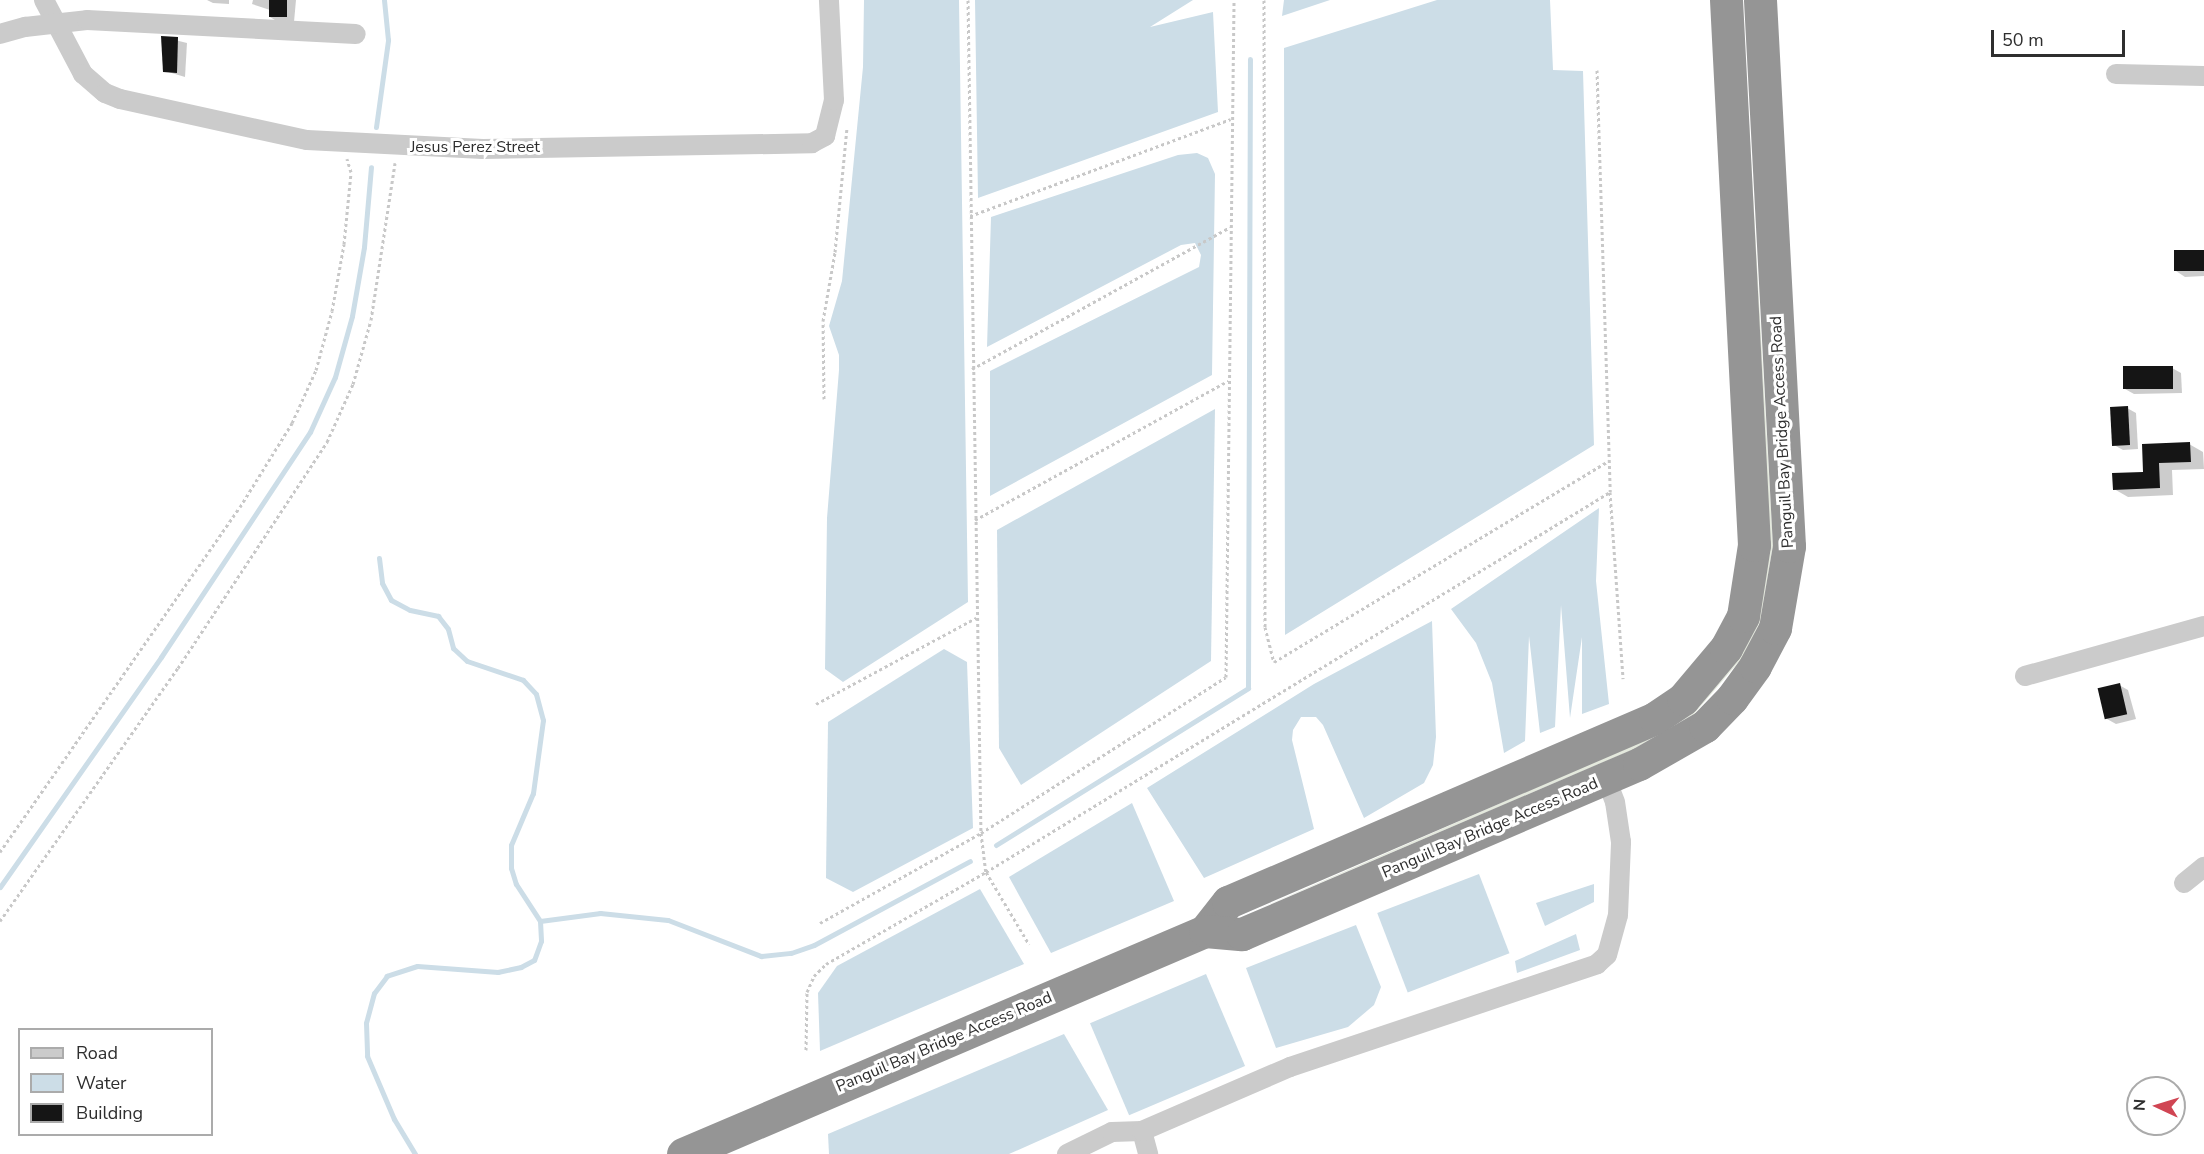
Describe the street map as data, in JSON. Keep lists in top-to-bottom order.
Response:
{
  "streets": {
    "highway": ["Panguil Bay Bridge Access Road"],
    "street": ["Jesus Perez Street"]
  },
  "legend": ["Road", "Water", "Building"],
  "scale_bar": "50 m",
  "north": "left"
}
